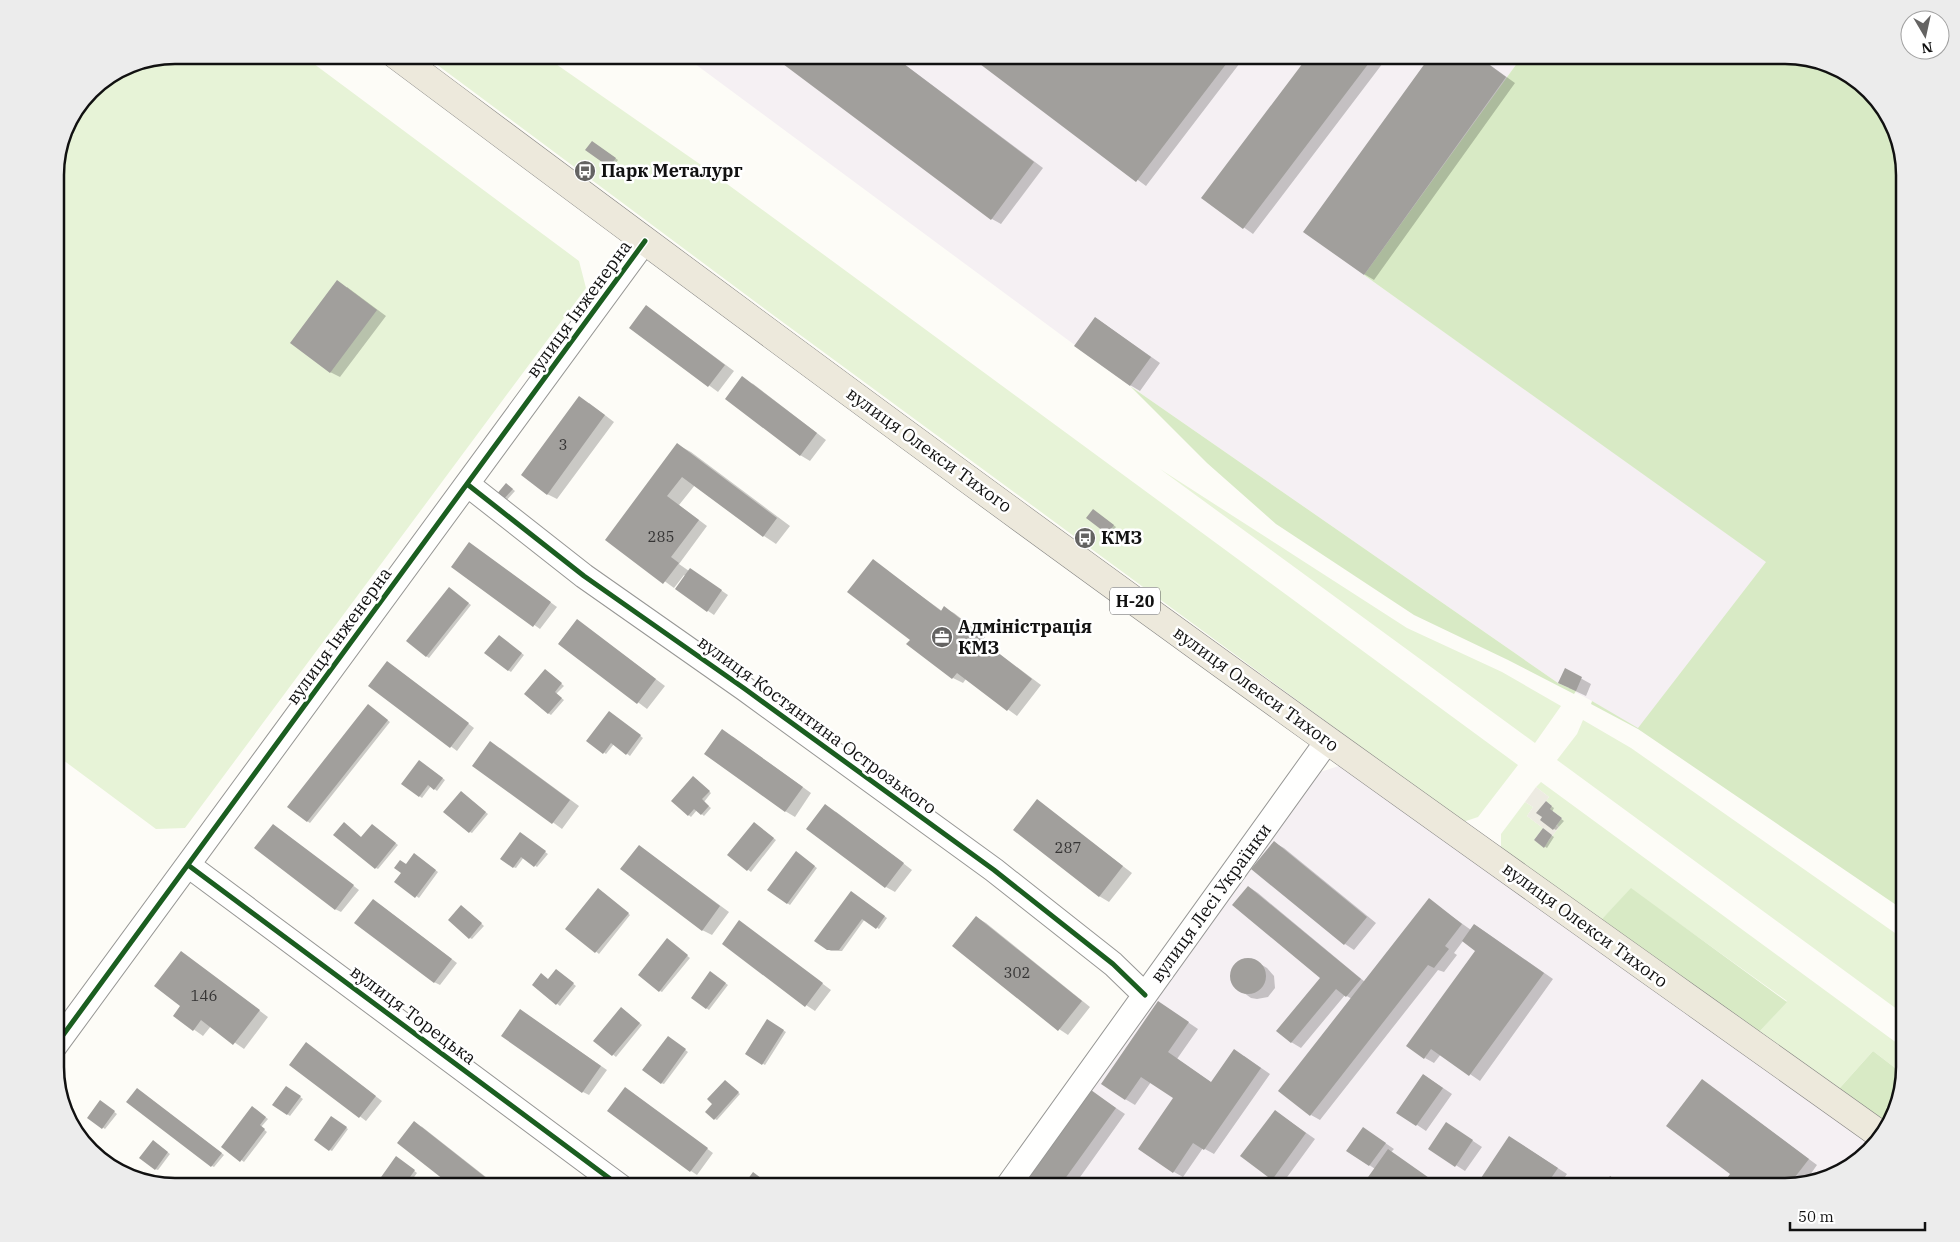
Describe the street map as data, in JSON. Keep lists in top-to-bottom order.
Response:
{
  "streets": {
    "main road": ["вулиця Олекси Тихого", "Н-20"],
    "street": [
      "вулиця Інженерна",
      "вулиця Костянтина Острозького",
      "вулиця Лесі Українки",
      "вулиця Торецька"
    ]
  },
  "crossings": [
    ["вулиця Інженерна", "вулиця Олекси Тихого"],
    ["вулиця Інженерна", "вулиця Костянтина Острозького"],
    ["вулиця Інженерна", "вулиця Торецька"],
    ["вулиця Олекси Тихого", "вулиця Лесі Українки"],
    ["вулиця Костянтина Острозького", "вулиця Лесі Українки"]
  ],
  "places": {
    "bus stop": ["Парк Металург", "КМЗ"],
    "office": ["Адміністрація КМЗ"]
  },
  "house_numbers": [
    "3",
    "285",
    "287",
    "302",
    "146"
  ],
  "scale_bar": "50 m",
  "north": "bottom"
}
